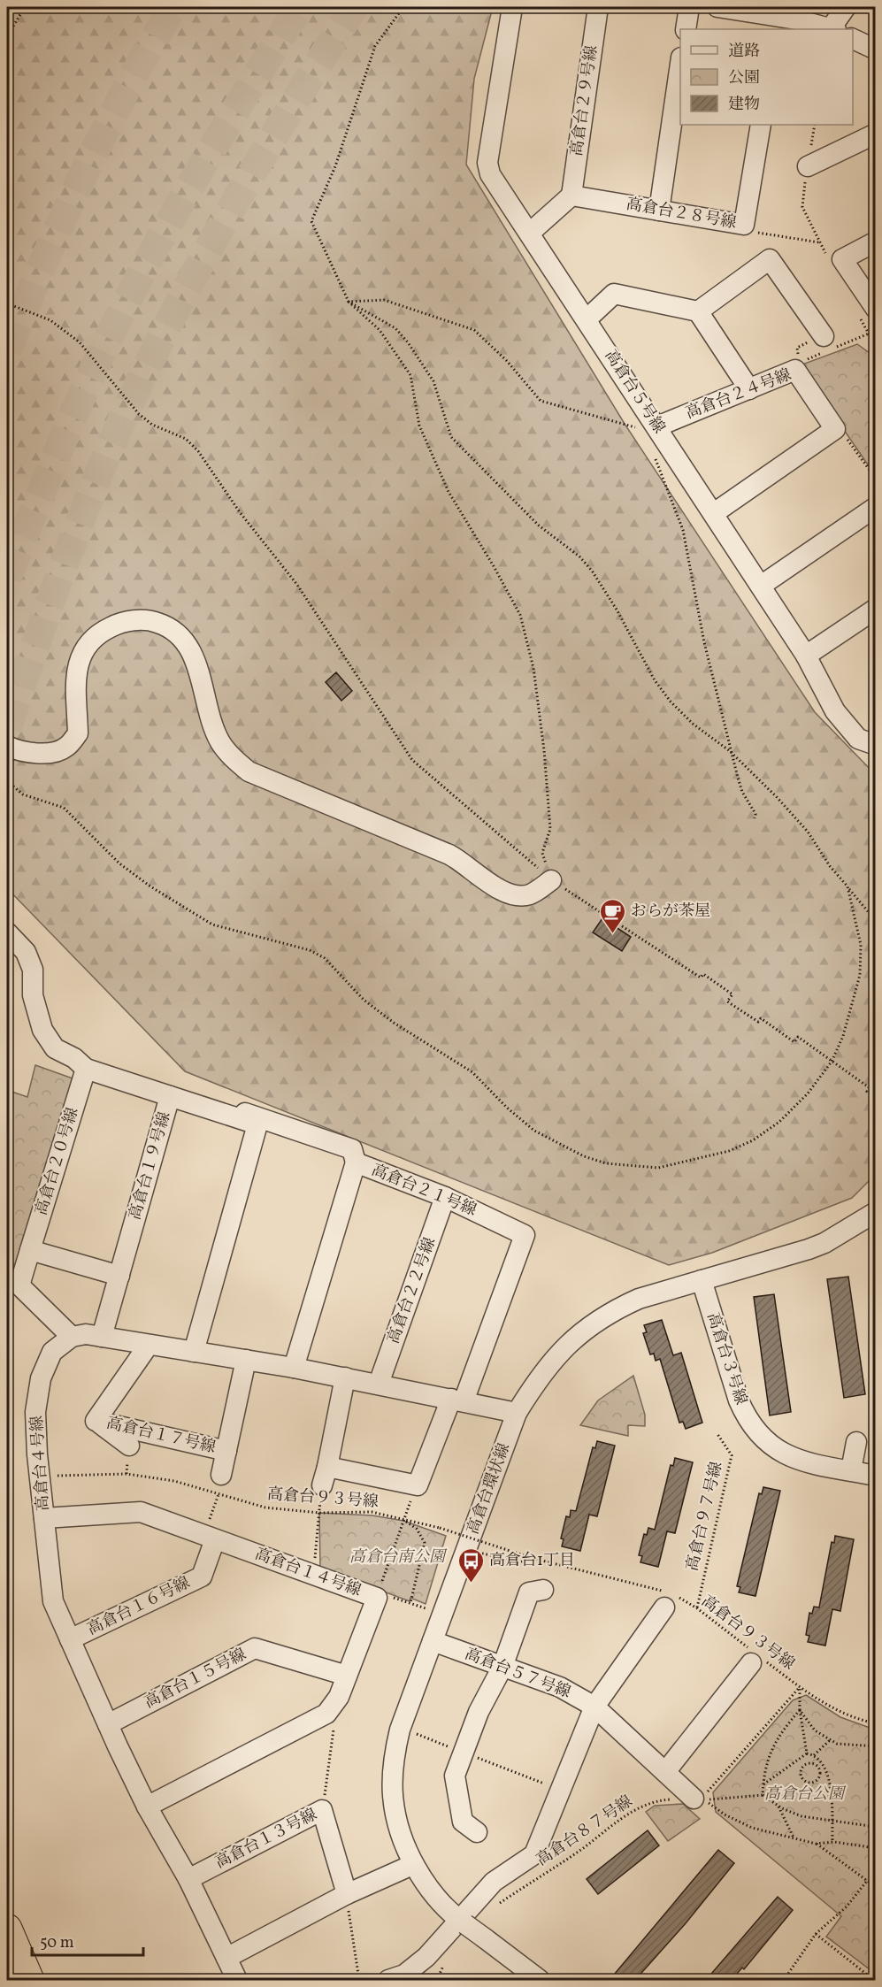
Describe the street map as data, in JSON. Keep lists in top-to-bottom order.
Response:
{
  "streets": {
    "street": [
      "高倉台２９号線",
      "高倉台２８号線",
      "高倉台５号線",
      "高倉台２４号線",
      "高倉台２０号線",
      "高倉台１９号線",
      "高倉台２１号線",
      "高倉台２２号線",
      "高倉台３号線",
      "高倉台１７号線",
      "高倉台４号線",
      "高倉台環状線",
      "高倉台１４号線",
      "高倉台１６号線",
      "高倉台５７号線",
      "高倉台１５号線",
      "高倉台１３号線"
    ],
    "path": ["高倉台９３号線", "高倉台９７号線", "高倉台８７号線"]
  },
  "crossings": [
    ["高倉台２９号線", "高倉台２８号線"],
    ["高倉台５号線", "高倉台２４号線"],
    ["高倉台２０号線", "高倉台４号線"],
    ["高倉台２１号線", "高倉台２２号線"],
    ["高倉台３号線", "高倉台環状線"],
    ["高倉台１７号線", "高倉台９３号線"],
    ["高倉台４号線", "高倉台９３号線"],
    ["高倉台４号線", "高倉台１４号線"],
    ["高倉台４号線", "高倉台１６号線"],
    ["高倉台４号線", "高倉台１５号線"],
    ["高倉台４号線", "高倉台１３号線"],
    ["高倉台環状線", "高倉台５７号線"],
    ["高倉台９３号線", "高倉台９７号線"],
    ["高倉台１４号線", "高倉台１６号線"],
    ["高倉台１４号線", "高倉台１５号線"],
    ["高倉台５７号線", "高倉台８７号線"]
  ],
  "parks": ["高倉台南公園", "高倉台公園"],
  "places": {
    "cafe": ["おらが茶屋"],
    "bus stop": ["高倉台1丁目"]
  },
  "legend": ["道路", "公園", "建物"],
  "scale_bar": "50 m"
}
